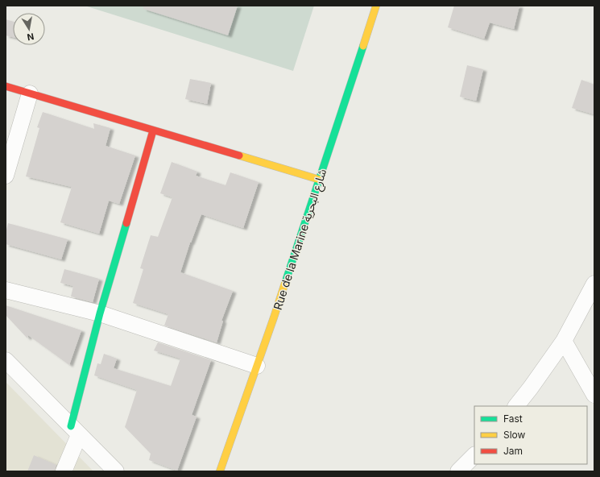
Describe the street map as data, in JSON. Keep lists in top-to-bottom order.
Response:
{
  "streets": {
    "street": ["Rue de la Marine شارع البحرية"]
  },
  "legend": ["Fast", "Slow", "Jam"],
  "north": "bottom"
}
